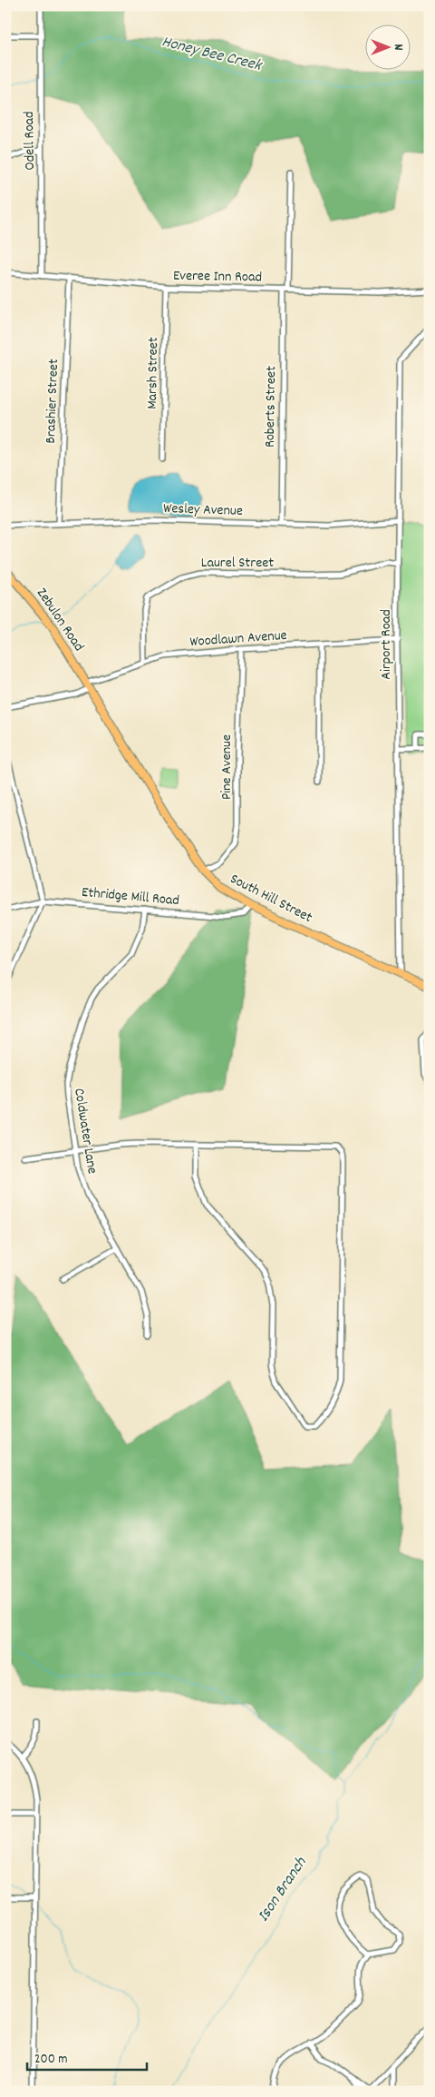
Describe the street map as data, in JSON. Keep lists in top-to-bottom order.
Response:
{
  "streets": {
    "main road": ["Zebulon Road", "South Hill Street"],
    "street": [
      "Odell Road",
      "Everee Inn Road",
      "Marsh Street",
      "Brashier Street",
      "Roberts Street",
      "Wesley Avenue",
      "Laurel Street",
      "Woodlawn Avenue",
      "Airport Road",
      "Pine Avenue",
      "Ethridge Mill Road",
      "Coldwater Lane"
    ]
  },
  "crossings": [
    ["Odell Road", "Everee Inn Road"],
    ["Everee Inn Road", "Marsh Street"],
    ["Everee Inn Road", "Brashier Street"],
    ["Everee Inn Road", "Roberts Street"],
    ["Brashier Street", "Wesley Avenue"],
    ["Roberts Street", "Wesley Avenue"],
    ["Wesley Avenue", "Airport Road"],
    ["Laurel Street", "Woodlawn Avenue"],
    ["Laurel Street", "Airport Road"],
    ["Zebulon Road", "Woodlawn Avenue"],
    ["Zebulon Road", "South Hill Street"],
    ["Woodlawn Avenue", "Airport Road"],
    ["Woodlawn Avenue", "Pine Avenue"],
    ["Woodlawn Avenue", "South Hill Street"],
    ["Airport Road", "South Hill Street"],
    ["Pine Avenue", "South Hill Street"],
    ["Ethridge Mill Road", "South Hill Street"],
    ["Ethridge Mill Road", "Coldwater Lane"]
  ],
  "water": ["Honey Bee Creek", "Ison Branch"],
  "scale_bar": "200 m",
  "north": "right"
}
